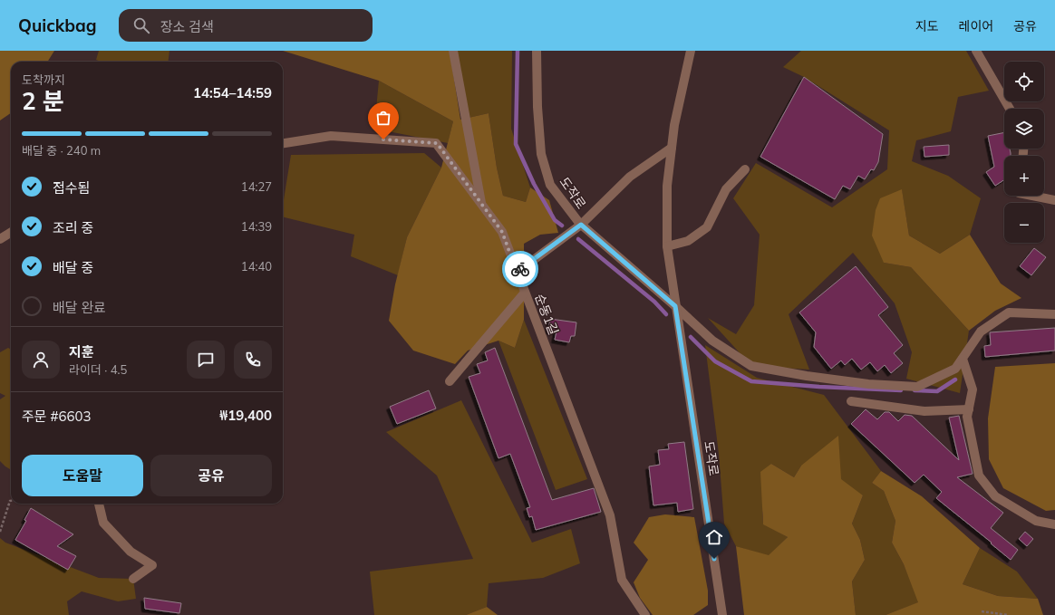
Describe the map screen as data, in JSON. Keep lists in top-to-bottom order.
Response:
{
  "streets": {
    "street": ["도작로", "순동1길"]
  },
  "page": {
    "header": "Quickbag",
    "search": "장소 검색",
    "nav": ["지도", "레이어", "공유"],
    "map_buttons": ["+", "−"],
    "heading": ["2 분", "도착까지", "14:54–14:59"],
    "panel": [
      "지훈",
      "라이더 · 4.5",
      "주문 #6603",
      "₩19,400"
    ],
    "bar": "배달 중 · 240 m",
    "list": [
      ["접수됨", "14:27"],
      ["조리 중", "14:39"],
      ["배달 중", "14:40"],
      "배달 완료"
    ],
    "buttons": ["도움말", "공유"]
  }
}
